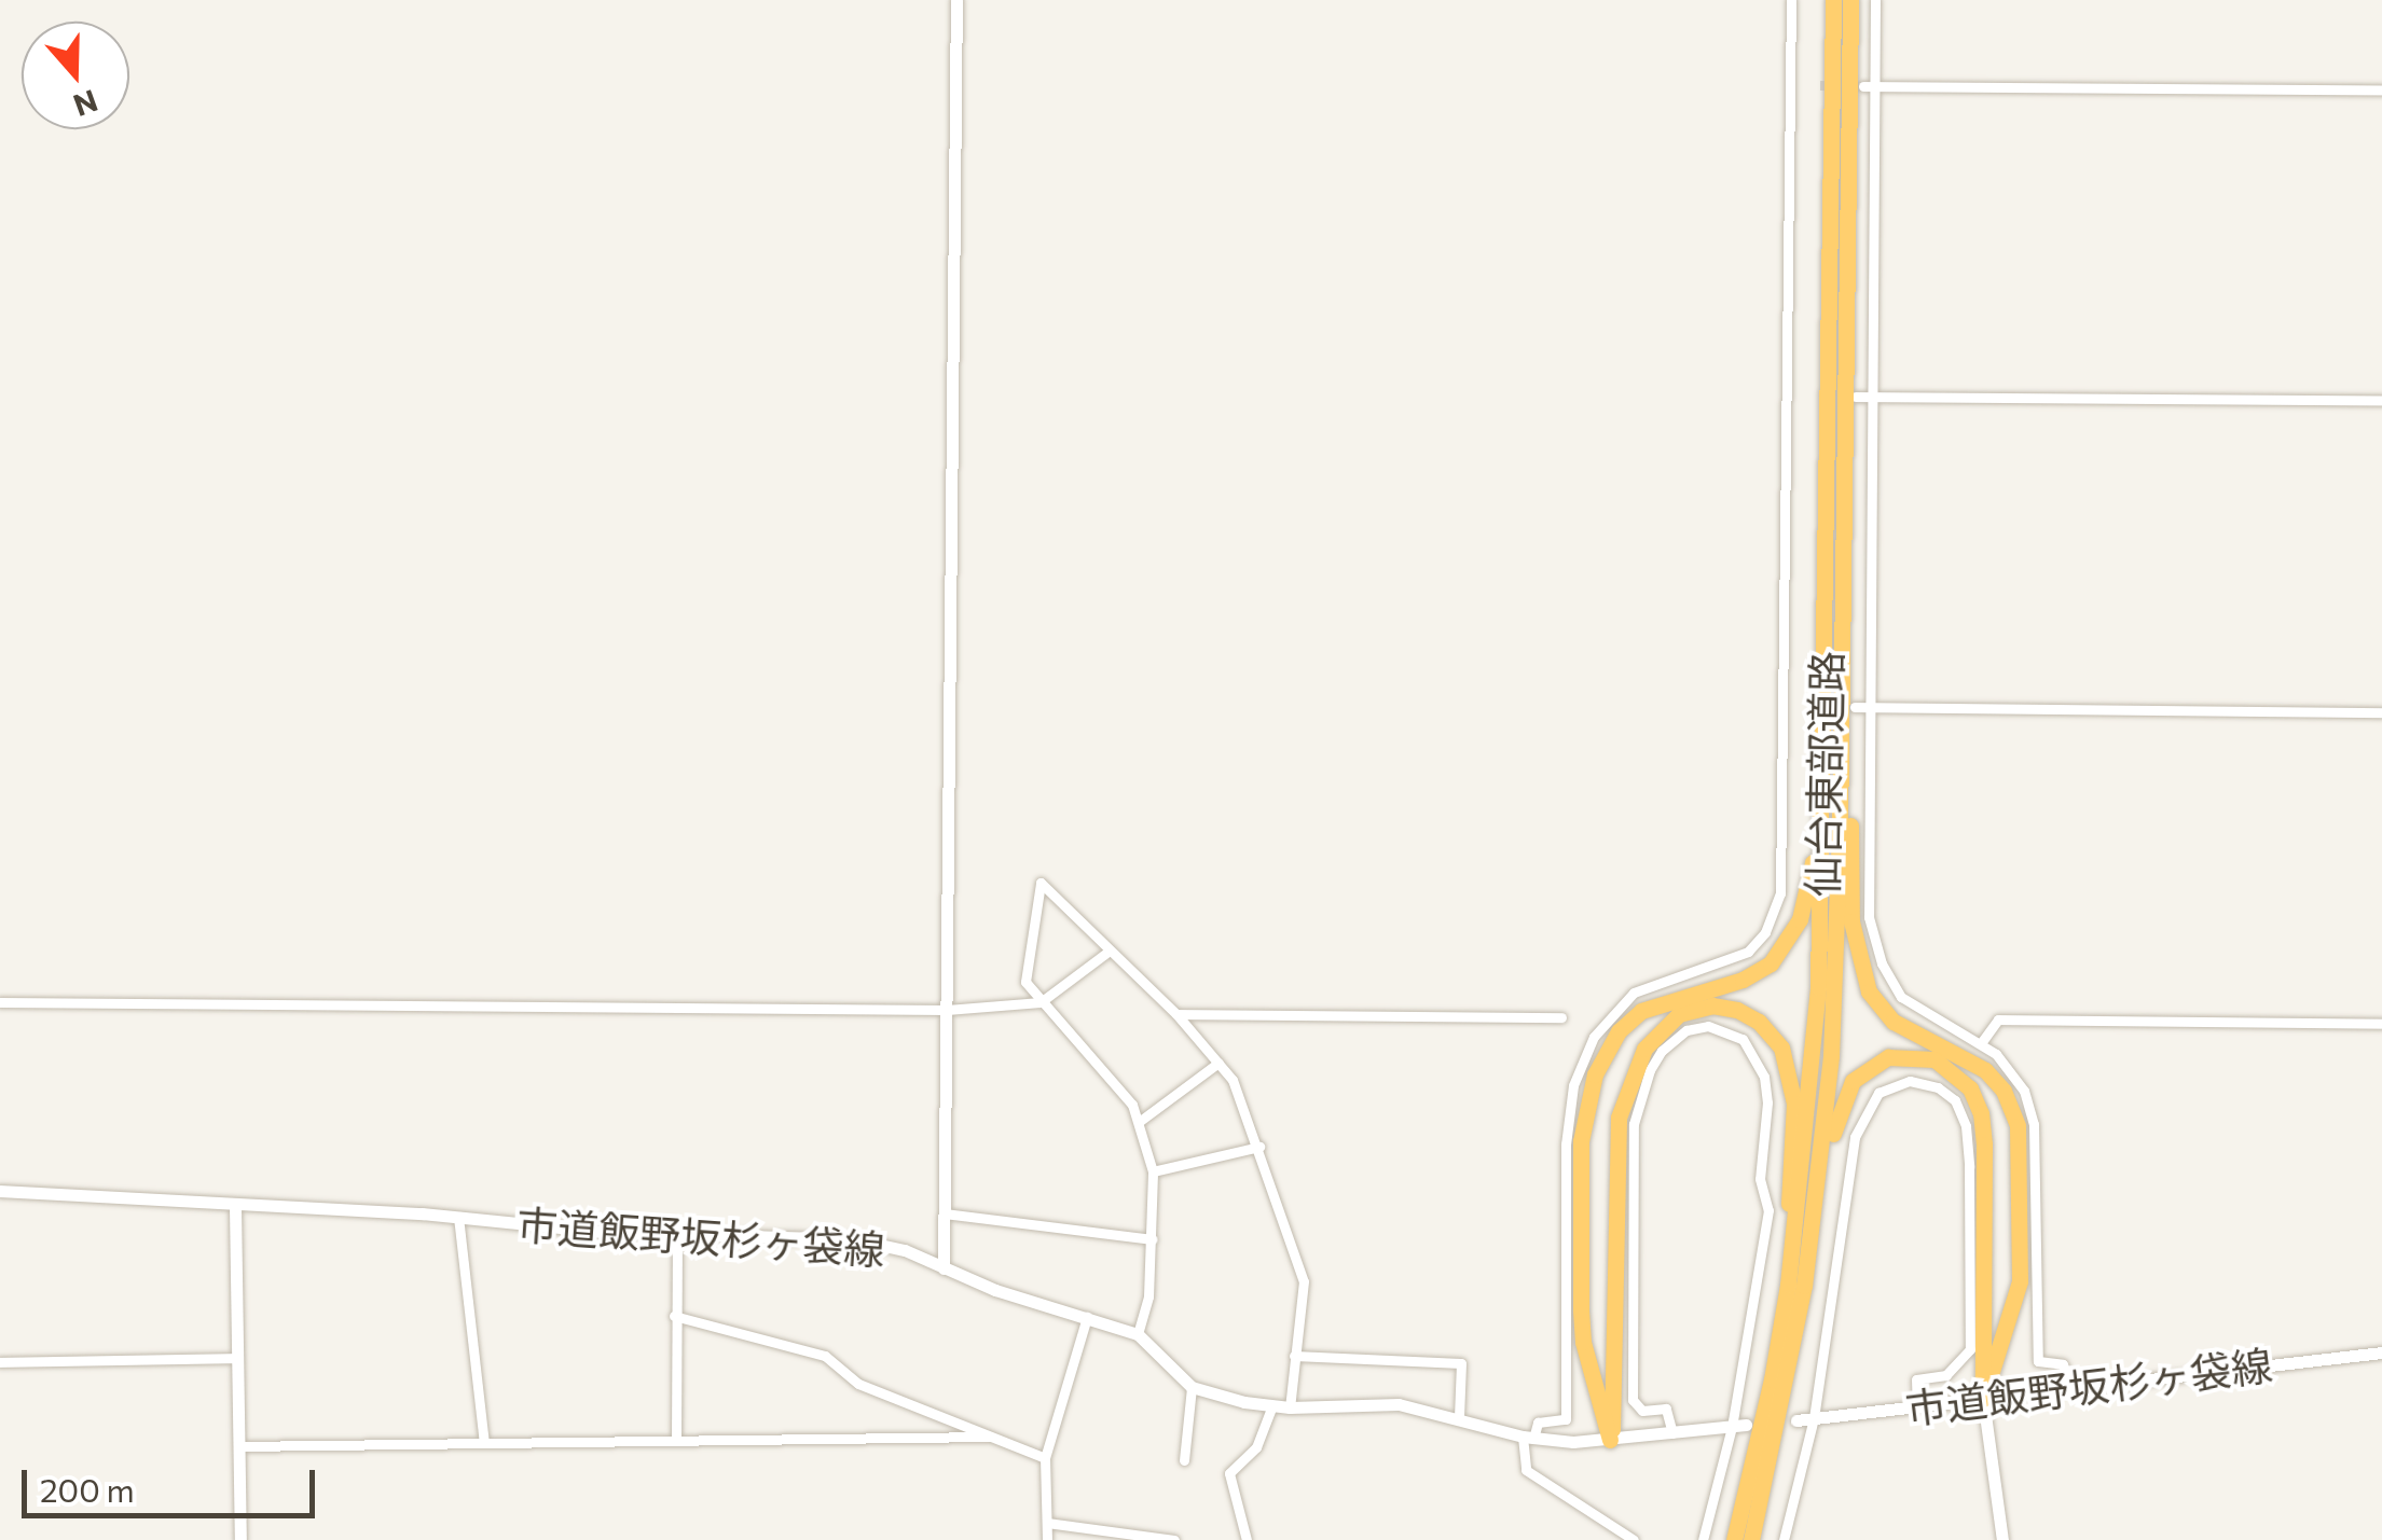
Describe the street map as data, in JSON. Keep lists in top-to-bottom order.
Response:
{
  "streets": {
    "highway": ["仙台東部道路"],
    "street": ["市道飯野坂杉ヶ袋線"]
  },
  "scale_bar": "200 m",
  "north": "bottom"
}
